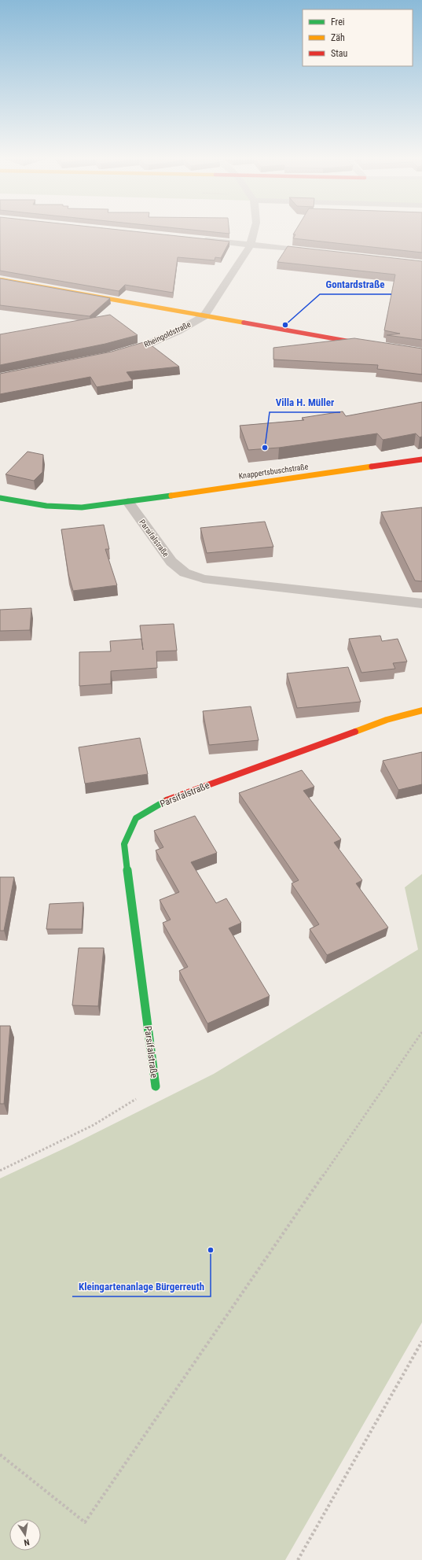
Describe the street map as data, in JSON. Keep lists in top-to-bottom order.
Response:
{
  "streets": {
    "street": ["Rheingoldstraße", "Knappertsbuschstraße", "Parsifalstraße"]
  },
  "crossings": [
    ["Knappertsbuschstraße", "Parsifalstraße"]
  ],
  "places": ["Gontardstraße", "Villa H. Müller", "Kleingartenanlage Bürgerreuth"],
  "legend": ["Frei", "Zäh", "Stau"],
  "north": "bottom"
}
